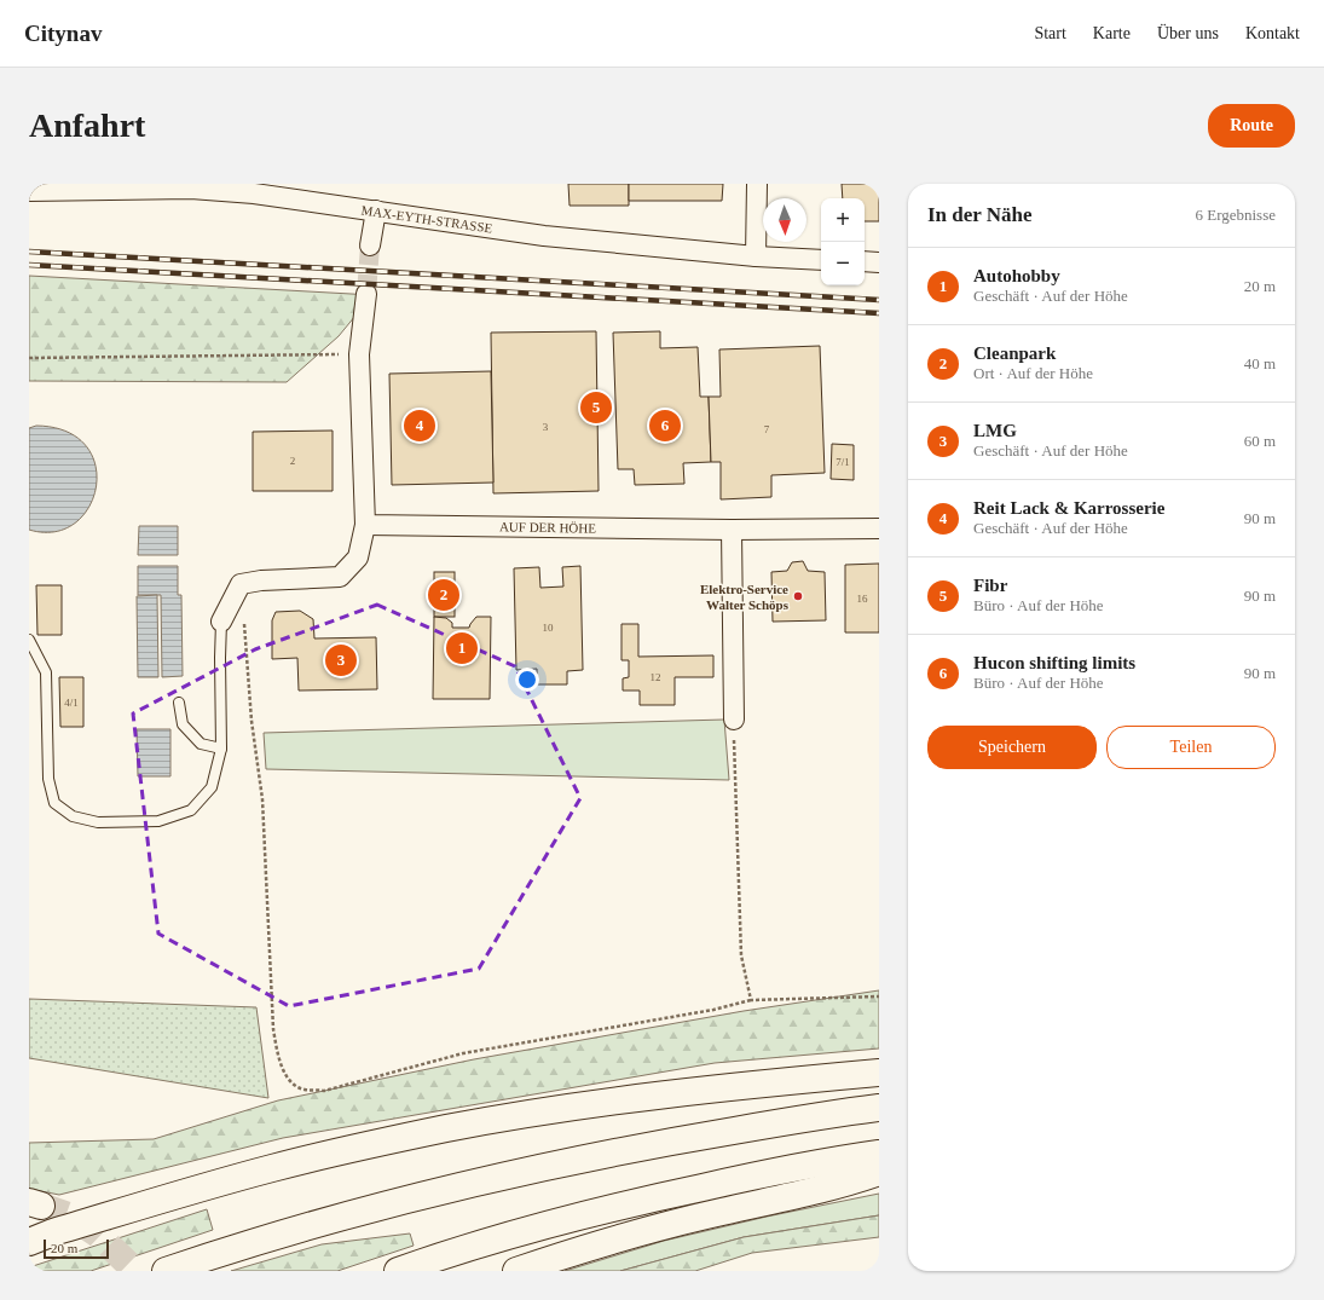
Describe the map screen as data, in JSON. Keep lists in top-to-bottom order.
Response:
{
  "streets": {
    "street": ["MAX-EYTH-STRASSE", "AUF DER HÖHE"]
  },
  "places": ["Elektro-Service Walter Schöps"],
  "house_numbers": [
    "3",
    "7",
    "2",
    "7/1",
    "16",
    "10",
    "12",
    "4/1"
  ],
  "scale_bar": "20 m",
  "north": "bottom",
  "page": {
    "header": "Citynav",
    "nav": [
      "Start",
      "Karte",
      "Über uns",
      "Kontakt"
    ],
    "buttons": [
      "Route",
      ["Speichern", "Teilen"]
    ],
    "title": "Anfahrt",
    "heading": ["In der Nähe", "6 Ergebnisse"],
    "map_buttons": ["+", "−"],
    "list": [
      {
        "mark": "1",
        "name": "Autohobby",
        "note": "Geschäft · Auf der Höhe",
        "value": "20 m"
      },
      {
        "mark": "2",
        "name": "Cleanpark",
        "note": "Ort · Auf der Höhe",
        "value": "40 m"
      },
      {
        "mark": "3",
        "name": "LMG",
        "note": "Geschäft · Auf der Höhe",
        "value": "60 m"
      },
      {
        "mark": "4",
        "name": "Reit Lack & Karrosserie",
        "note": "Geschäft · Auf der Höhe",
        "value": "90 m"
      },
      {
        "mark": "5",
        "name": "Fibr",
        "note": "Büro · Auf der Höhe",
        "value": "90 m"
      },
      {
        "mark": "6",
        "name": "Hucon shifting limits",
        "note": "Büro · Auf der Höhe",
        "value": "90 m"
      }
    ],
    "pins": [
      "5",
      "4",
      "6",
      "2",
      "1",
      "3"
    ],
    "scale": "20 m"
  }
}
